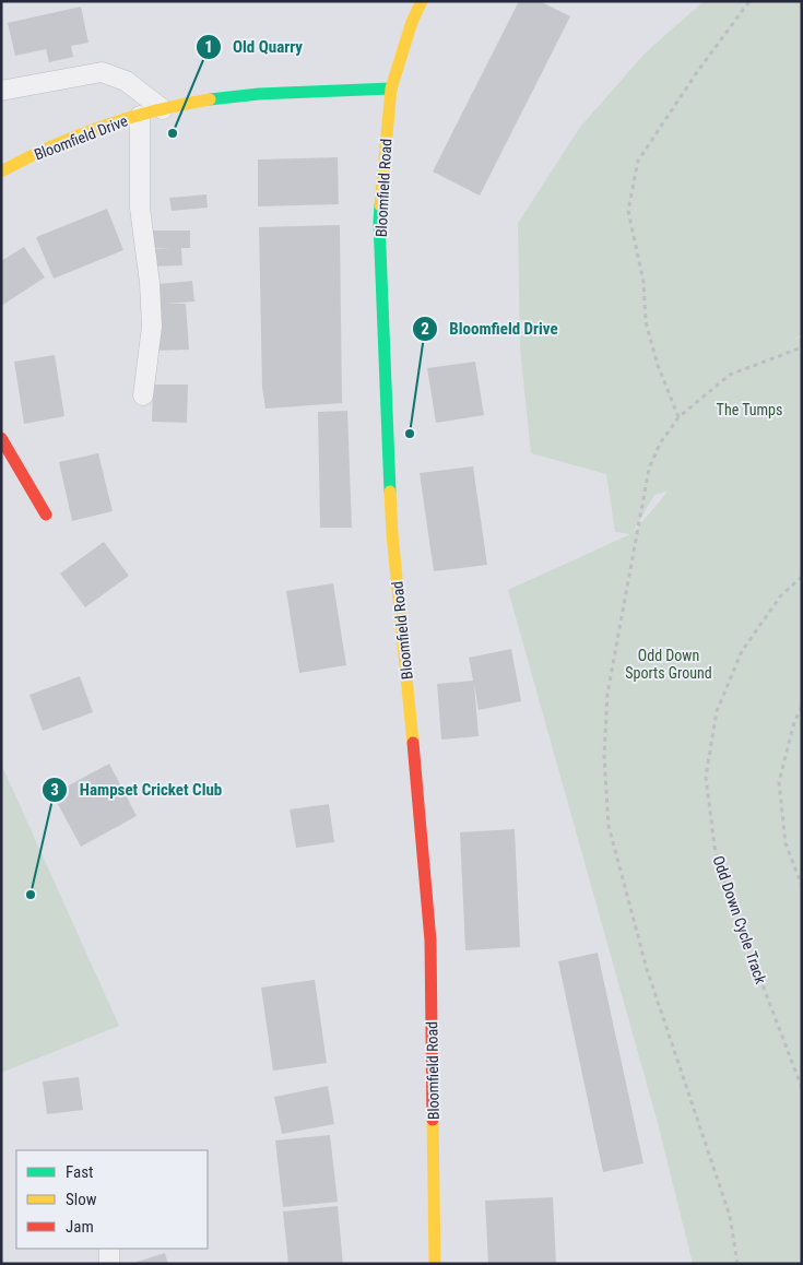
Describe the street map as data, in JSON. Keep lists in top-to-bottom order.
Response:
{
  "streets": {
    "street": ["Bloomfield Drive", "Bloomfield Road"],
    "path": ["Odd Down Cycle Track"]
  },
  "crossings": [
    ["Bloomfield Drive", "Bloomfield Road"]
  ],
  "parks": ["The Tumps", "Odd Down Sports Ground"],
  "places": ["Old Quarry", "Bloomfield Drive", "Hampset Cricket Club"],
  "legend": ["Fast", "Slow", "Jam"]
}
